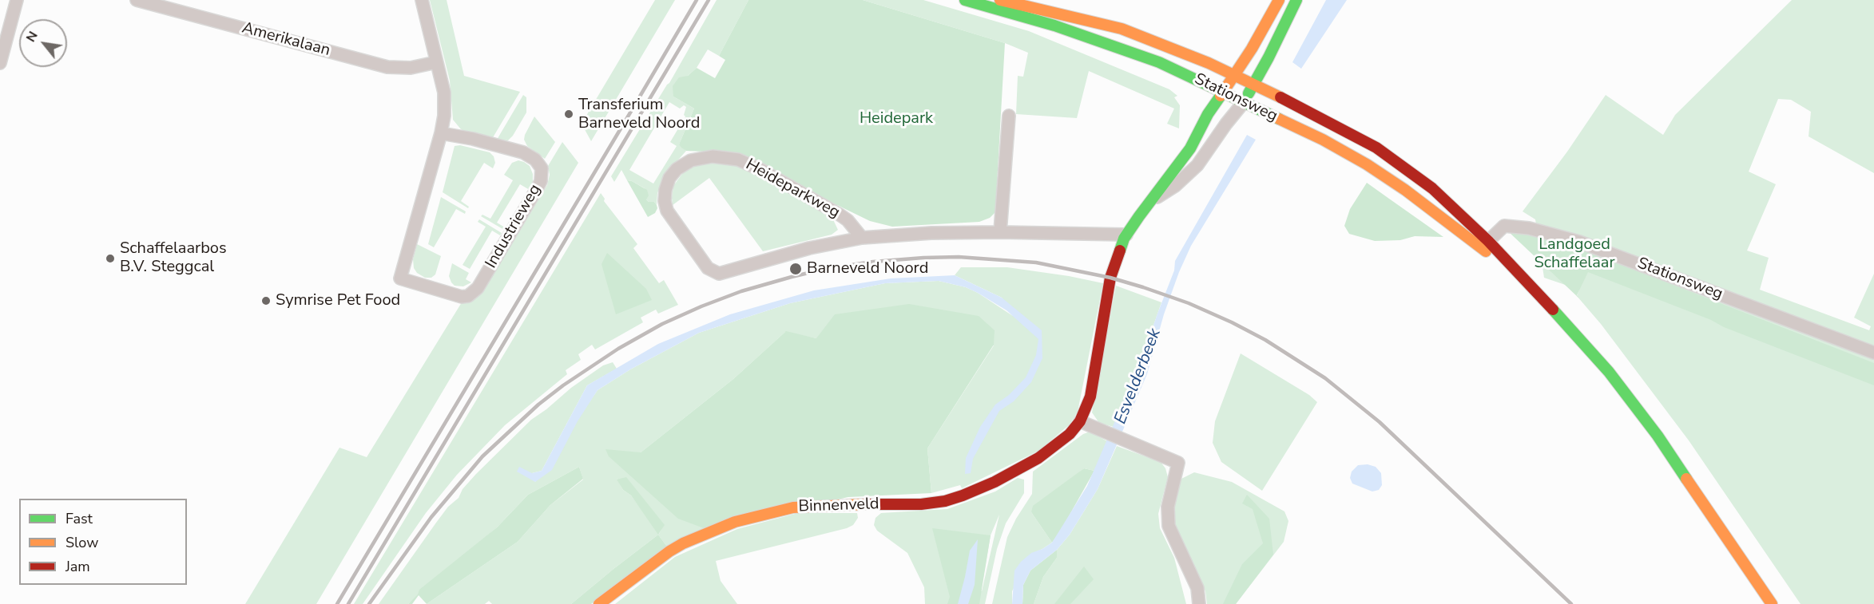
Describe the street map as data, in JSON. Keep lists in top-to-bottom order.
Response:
{
  "streets": {
    "main road": ["Stationsweg", "Binnenveld"],
    "street": ["Amerikalaan", "Heideparkweg", "Industrieweg"]
  },
  "crossings": [
    ["Stationsweg", "Binnenveld"],
    ["Heideparkweg", "Binnenveld"]
  ],
  "water": ["Esvelderbeek"],
  "parks": ["Heidepark", "Landgoed Schaffelaar"],
  "places": [
    "Transferium Barneveld Noord",
    "Schaffelaarbos B.V. Steggcal",
    "Barneveld Noord",
    "Symrise Pet Food"
  ],
  "legend": ["Fast", "Slow", "Jam"],
  "north": "top left"
}
